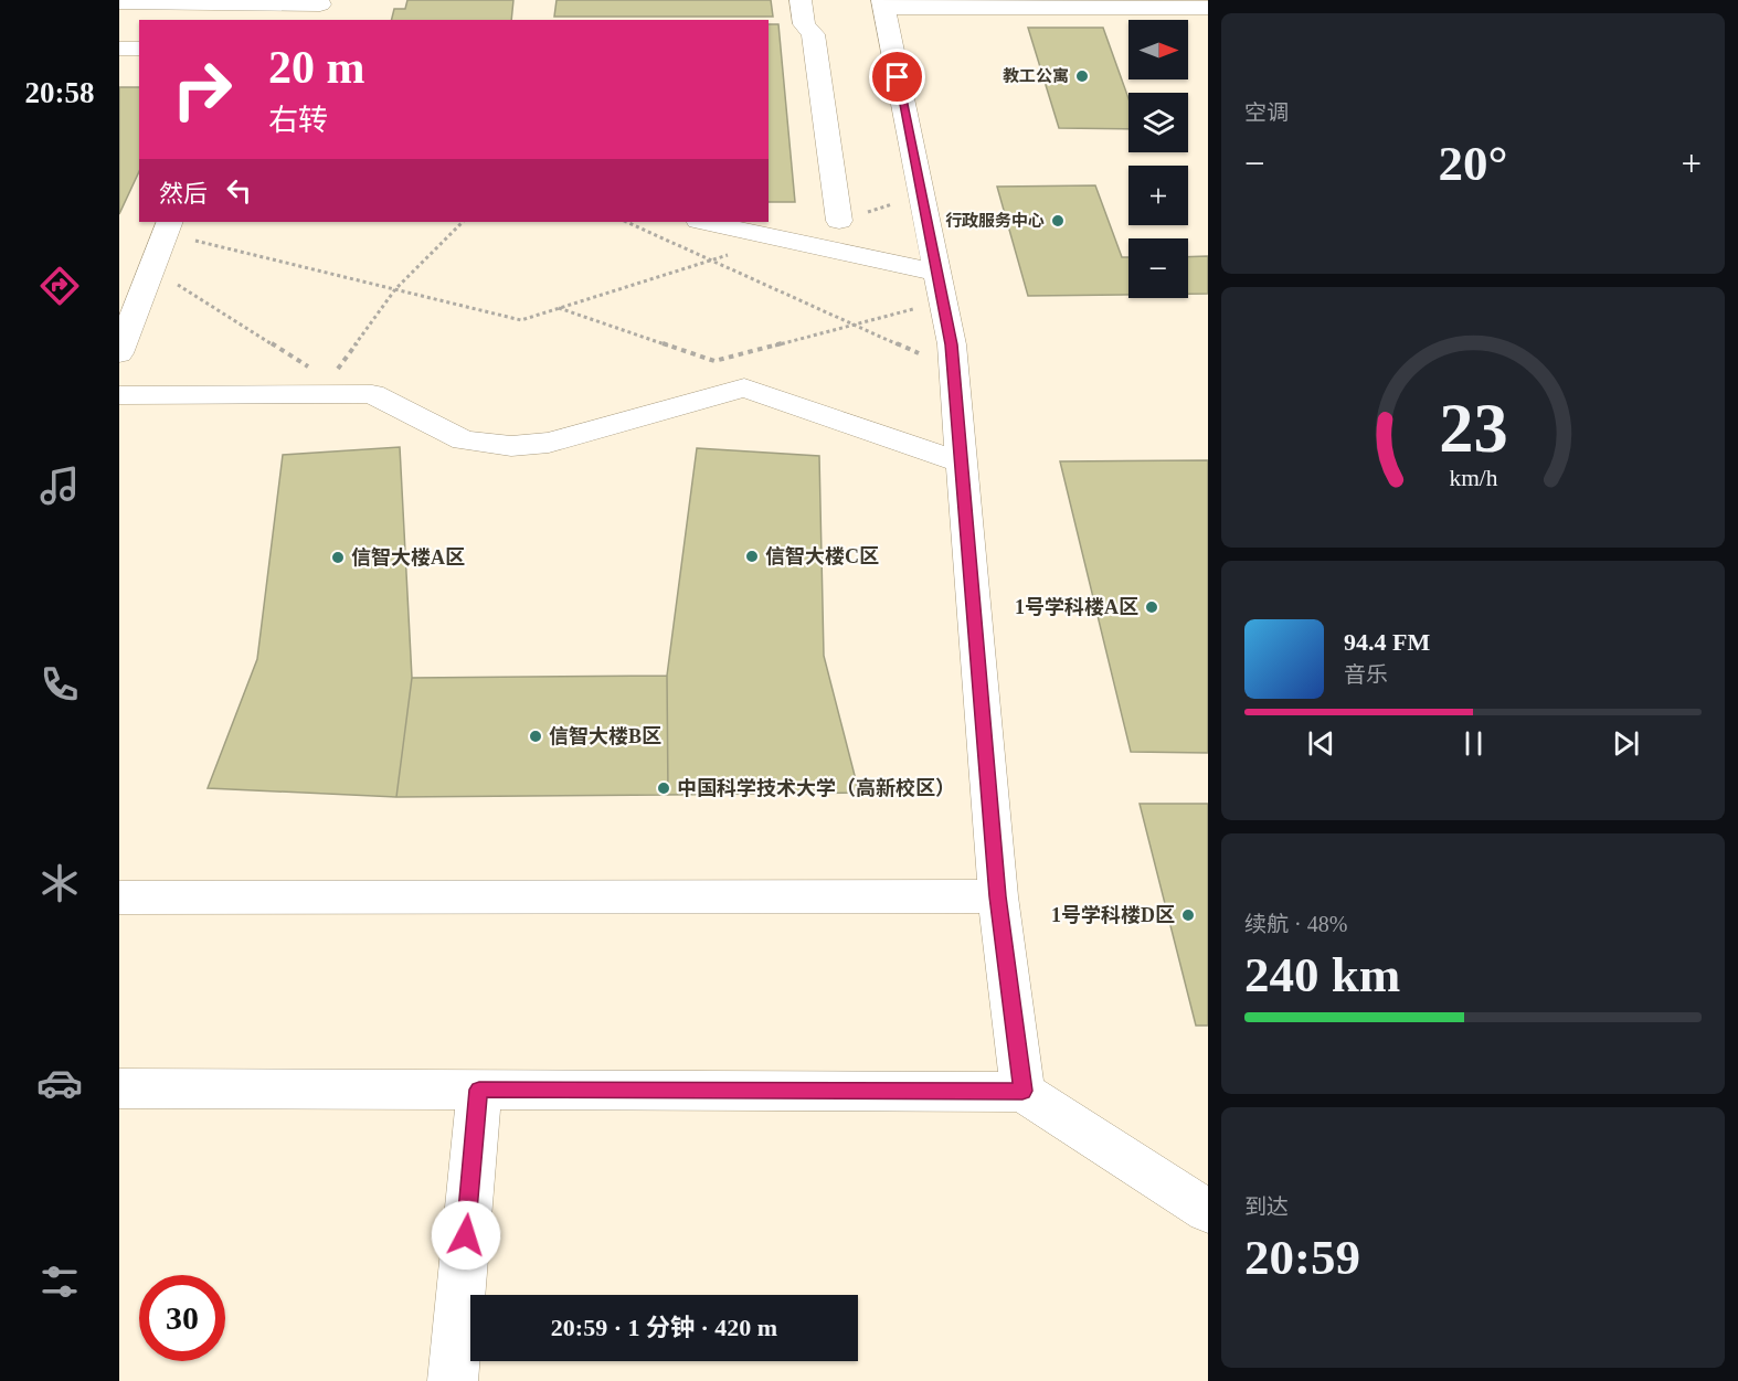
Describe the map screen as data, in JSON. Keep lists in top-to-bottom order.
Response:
{
  "places": [
    "教工公寓",
    "行政服务中心",
    "信智大楼C区",
    "信智大楼A区",
    "1号学科楼A区",
    "信智大楼B区",
    "中国科学技术大学（高新校区）",
    "1号学科楼D区"
  ],
  "north": "right",
  "page": {
    "tabs": "20:58",
    "tile": [
      "空调",
      ["续航 · 48%", "240 km"],
      ["到达", "20:59"]
    ],
    "map_buttons": ["+", "−"],
    "turn": ["20 m", "右转"],
    "heat": ["−", "20°", "+"],
    "then": "然后",
    "song": ["94.4 FM", "音乐"],
    "limit": "30",
    "trip": "20:59 · 1 分钟 · 420 m",
    "gauge": ["23", "km/h"]
  }
}
